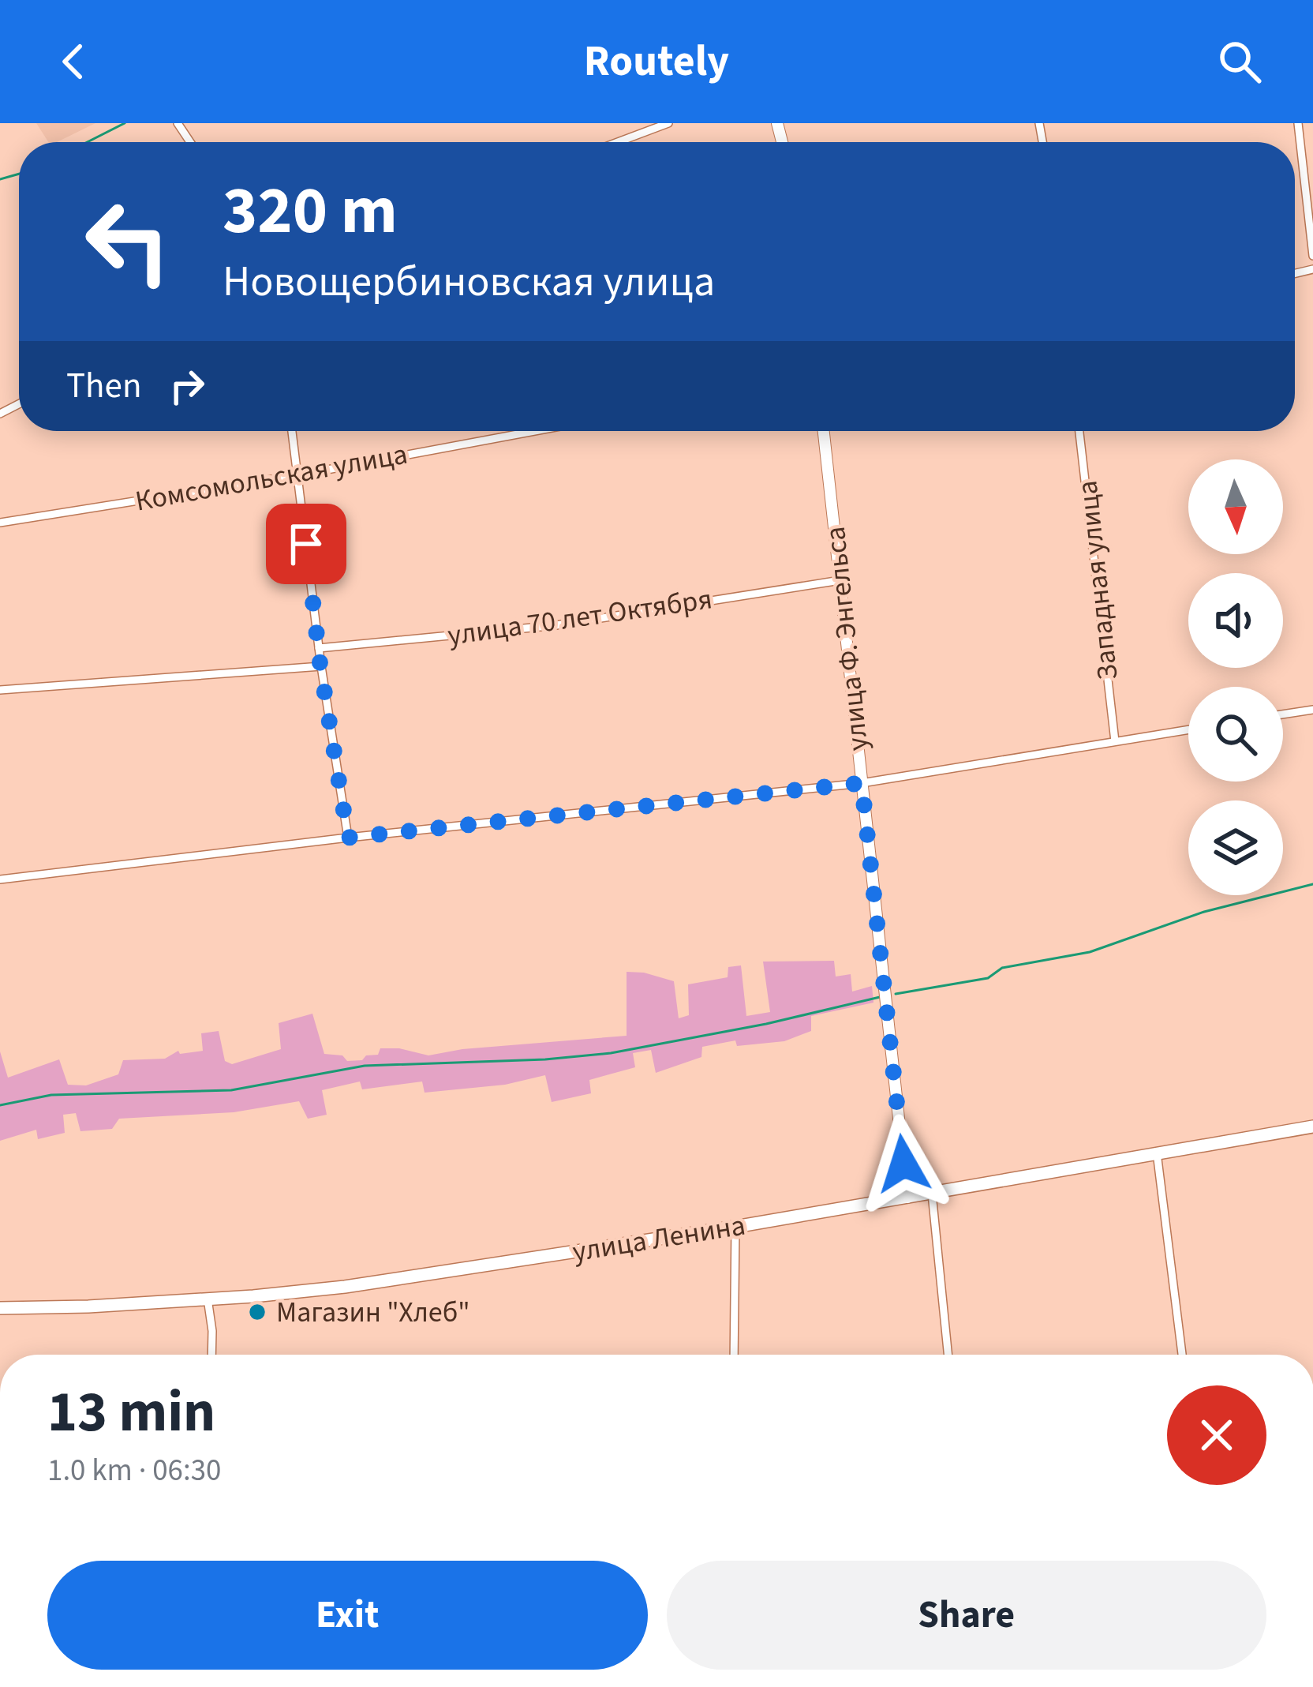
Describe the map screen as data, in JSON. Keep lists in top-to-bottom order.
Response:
{
  "streets": {
    "main road": ["улица Ф. Энгельса", "улица Ленина"],
    "street": ["Комсомольская улица", "Западная улица", "улица 70 лет Октября"]
  },
  "crossings": [
    ["улица 70 лет Октября", "улица Ф. Энгельса"],
    ["улица Ф. Энгельса", "улица Ленина"]
  ],
  "places": ["Магазин \"Хлеб\""],
  "north": "bottom",
  "page": {
    "header": "Routely",
    "turn": ["320 m", "Новощербиновская улица"],
    "then": "Then",
    "heading": ["13 min", "1.0 km · 06:30"],
    "buttons": ["Exit", "Share"]
  }
}
